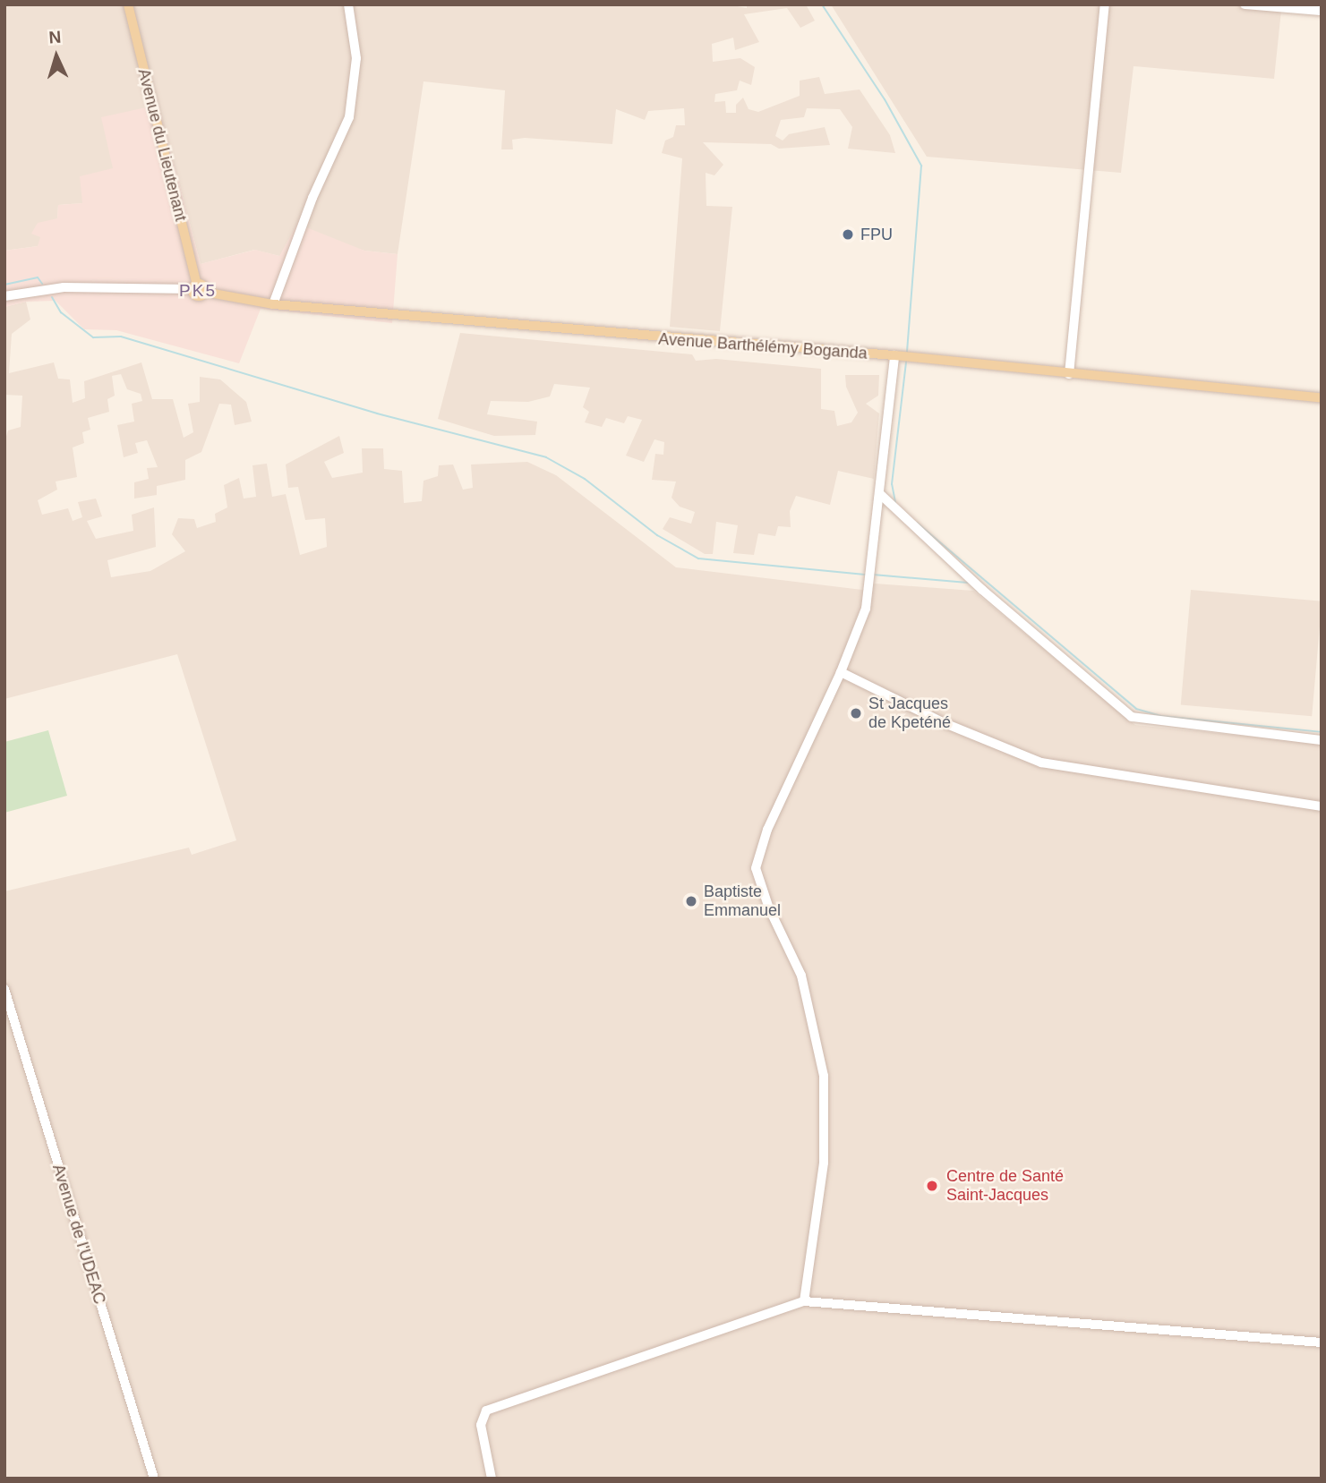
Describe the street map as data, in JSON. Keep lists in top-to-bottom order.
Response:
{
  "streets": {
    "main road": ["Avenue du Lieutenant", "Avenue Barthélémy Boganda"],
    "street": ["Avenue de I'UDEAC"]
  },
  "crossings": [
    ["Avenue du Lieutenant", "Avenue Barthélémy Boganda"]
  ],
  "districts": ["PK5"],
  "places": [
    "FPU",
    "St Jacques de Kpeténé",
    "Baptiste Emmanuel",
    "Centre de Santé Saint-Jacques"
  ],
  "north": "top"
}
